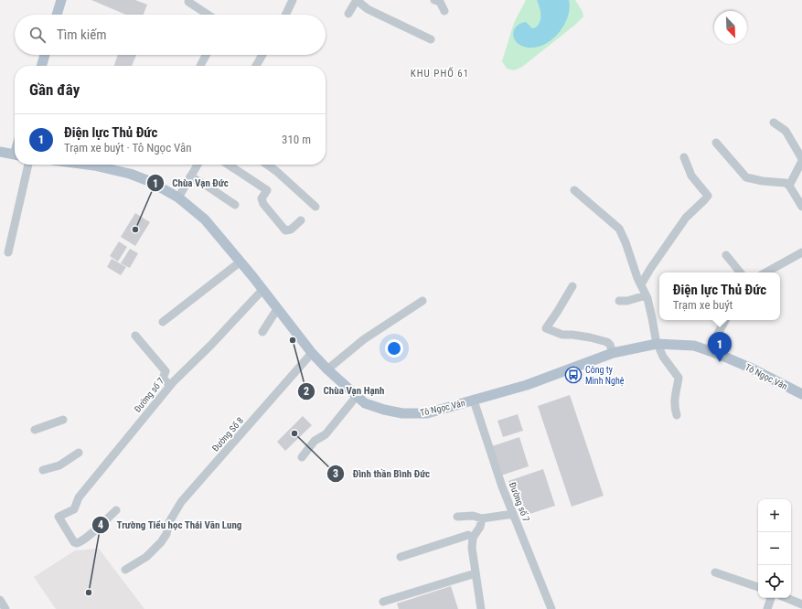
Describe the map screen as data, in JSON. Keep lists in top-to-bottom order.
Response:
{
  "streets": {
    "main road": ["Tô Ngọc Vân"],
    "street": ["Đường số 7", "Đường Số 8"]
  },
  "crossings": [
    ["Tô Ngọc Vân", "Đường số 7"],
    ["Tô Ngọc Vân", "Đường Số 8"]
  ],
  "districts": ["KHU PHỐ 61"],
  "places": {
    "other": [
      "Chùa Vạn Đức",
      "Chùa Vạn Hạnh",
      "Đình thần Bình Đức",
      "Trường Tiểu học Thái Văn Lung"
    ],
    "bus stop": ["Công ty Minh Nghệ"]
  },
  "north": "bottom right",
  "page": {
    "search": "Tìm kiếm",
    "heading": "Gần đây",
    "list": [
      {
        "mark": "1",
        "name": "Điện lực Thủ Đức",
        "note": "Trạm xe buýt · Tô Ngọc Vân",
        "value": "310 m"
      }
    ],
    "popup": ["Điện lực Thủ Đức", "Trạm xe buýt"],
    "pins": "1",
    "map_buttons": ["+", "−"]
  }
}
